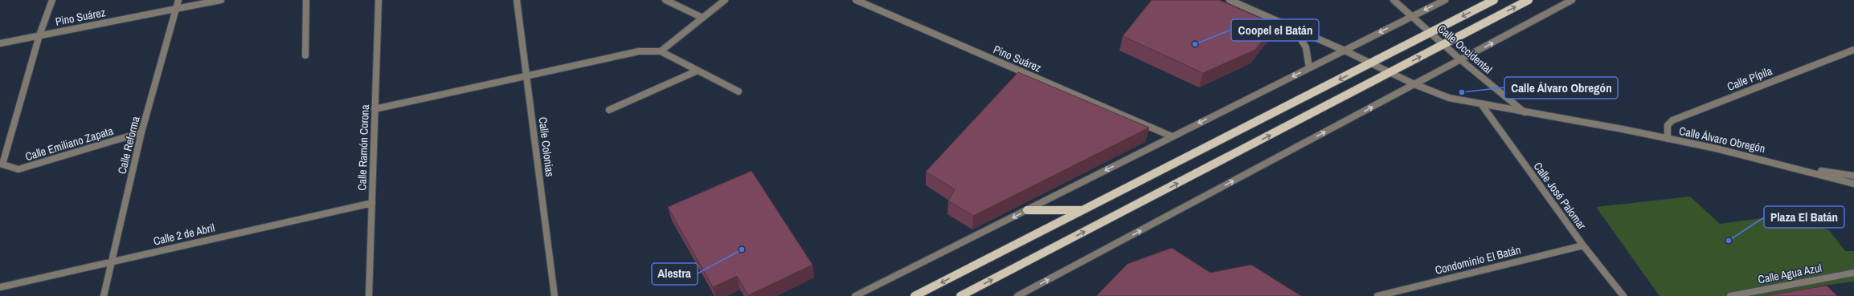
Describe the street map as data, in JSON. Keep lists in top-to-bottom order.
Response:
{
  "streets": {
    "street": [
      "Pino Suárez",
      "Calle Occidental",
      "Calle Pípila",
      "Calle Álvaro Obregón",
      "Calle Emiliano Zapata",
      "Calle Reforma",
      "Calle Colonias",
      "Calle Ramón Corona",
      "Calle José Palomar",
      "Calle 2 de Abril",
      "Condominio El Batán",
      "Calle Agua Azul"
    ]
  },
  "crossings": [
    ["Pino Suárez", "Calle Emiliano Zapata"],
    ["Pino Suárez", "Calle Reforma"],
    ["Calle Occidental", "Calle Álvaro Obregón"],
    ["Calle Pípila", "Calle Álvaro Obregón"],
    ["Calle Álvaro Obregón", "Calle José Palomar"],
    ["Calle Emiliano Zapata", "Calle Reforma"],
    ["Calle Reforma", "Calle 2 de Abril"],
    ["Calle Ramón Corona", "Calle 2 de Abril"],
    ["Calle José Palomar", "Condominio El Batán"]
  ],
  "places": [
    "Coopel el Batán",
    "Calle Álvaro Obregón",
    "Plaza El Batán",
    "Alestra"
  ]
}
